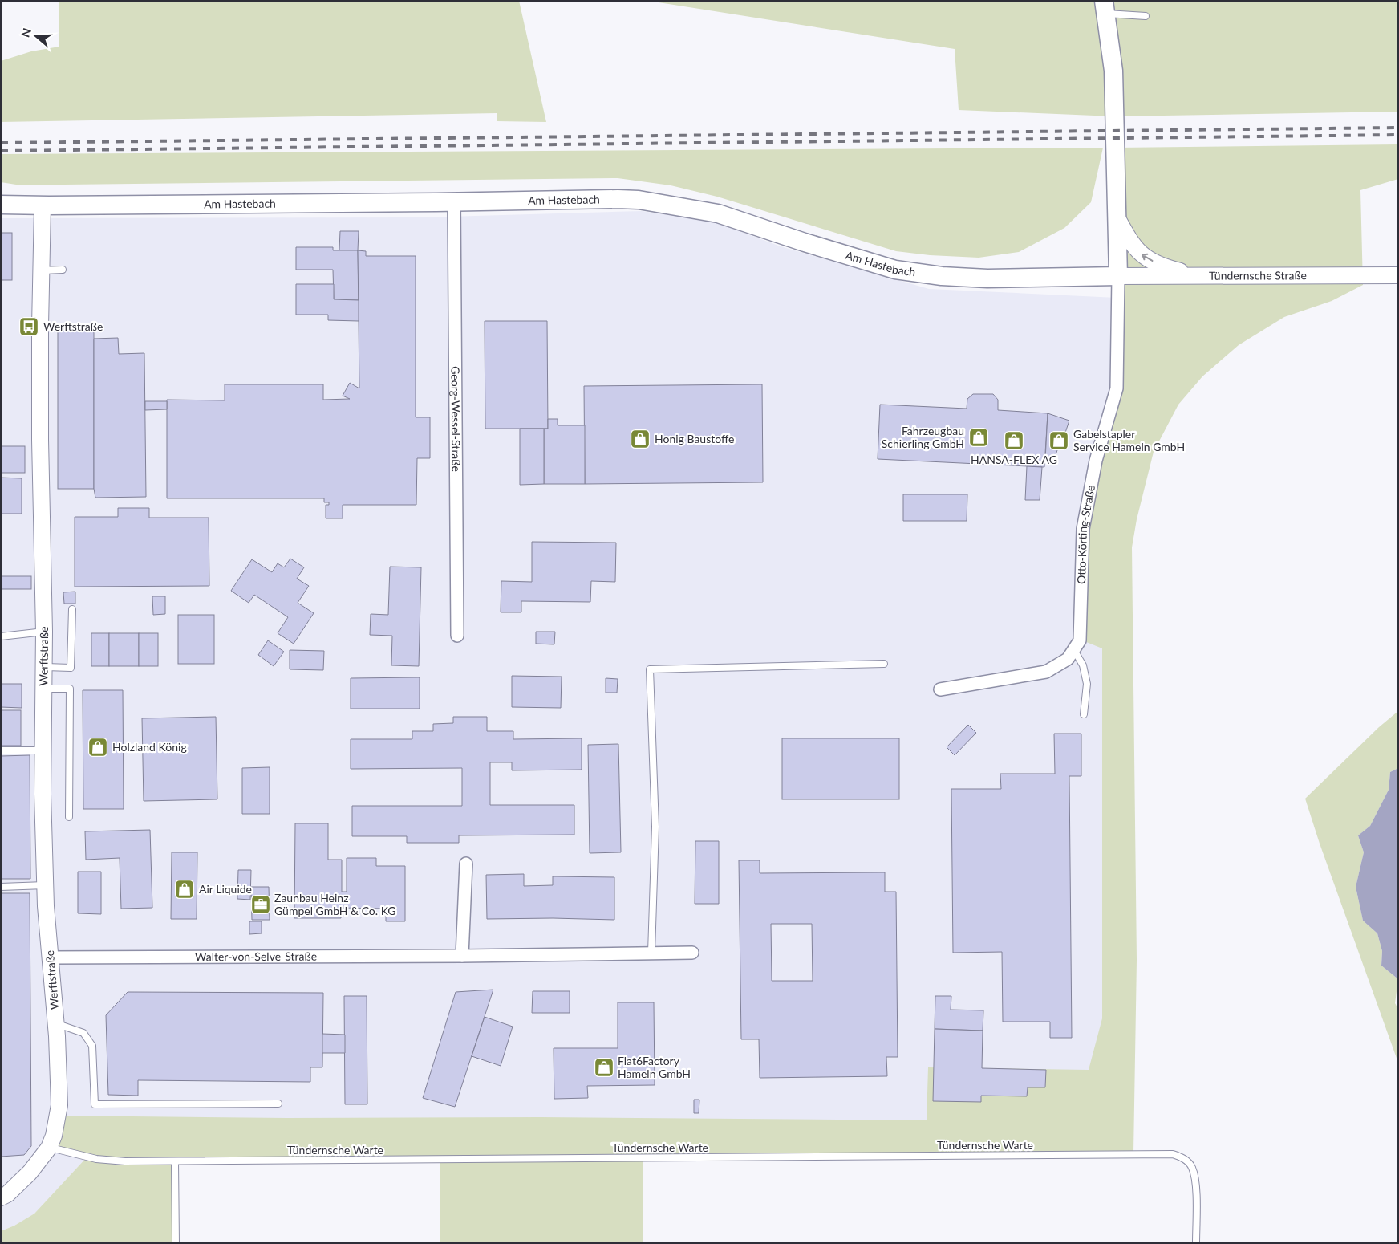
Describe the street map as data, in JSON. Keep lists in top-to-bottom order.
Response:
{
  "streets": {
    "main road": ["Am Hastebach"],
    "street": [
      "Tündernsche Straße",
      "Georg-Wessel-Straße",
      "Otto-Körting-Straße",
      "Werftstraße",
      "Walter-von-Selve-Straße"
    ],
    "lane": ["Tündernsche Warte"]
  },
  "crossings": [
    ["Am Hastebach", "Tündernsche Straße"],
    ["Am Hastebach", "Georg-Wessel-Straße"],
    ["Am Hastebach", "Otto-Körting-Straße"],
    ["Am Hastebach", "Werftstraße"],
    ["Tündernsche Straße", "Otto-Körting-Straße"],
    ["Werftstraße", "Walter-von-Selve-Straße"],
    ["Werftstraße", "Tündernsche Warte"]
  ],
  "places": {
    "bus stop": ["Werftstraße"],
    "shop": [
      "Fahrzeugbau Schierling GmbH",
      "Honig Baustoffe",
      "HANSA-FLEX AG",
      "Gabelstapler Service Hameln GmbH",
      "Holzland König",
      "Air Liquide",
      "Flat6Factory Hameln GmbH"
    ],
    "office": ["Zaunbau Heinz Gümpel GmbH & Co. KG"]
  },
  "north": "left"
}
